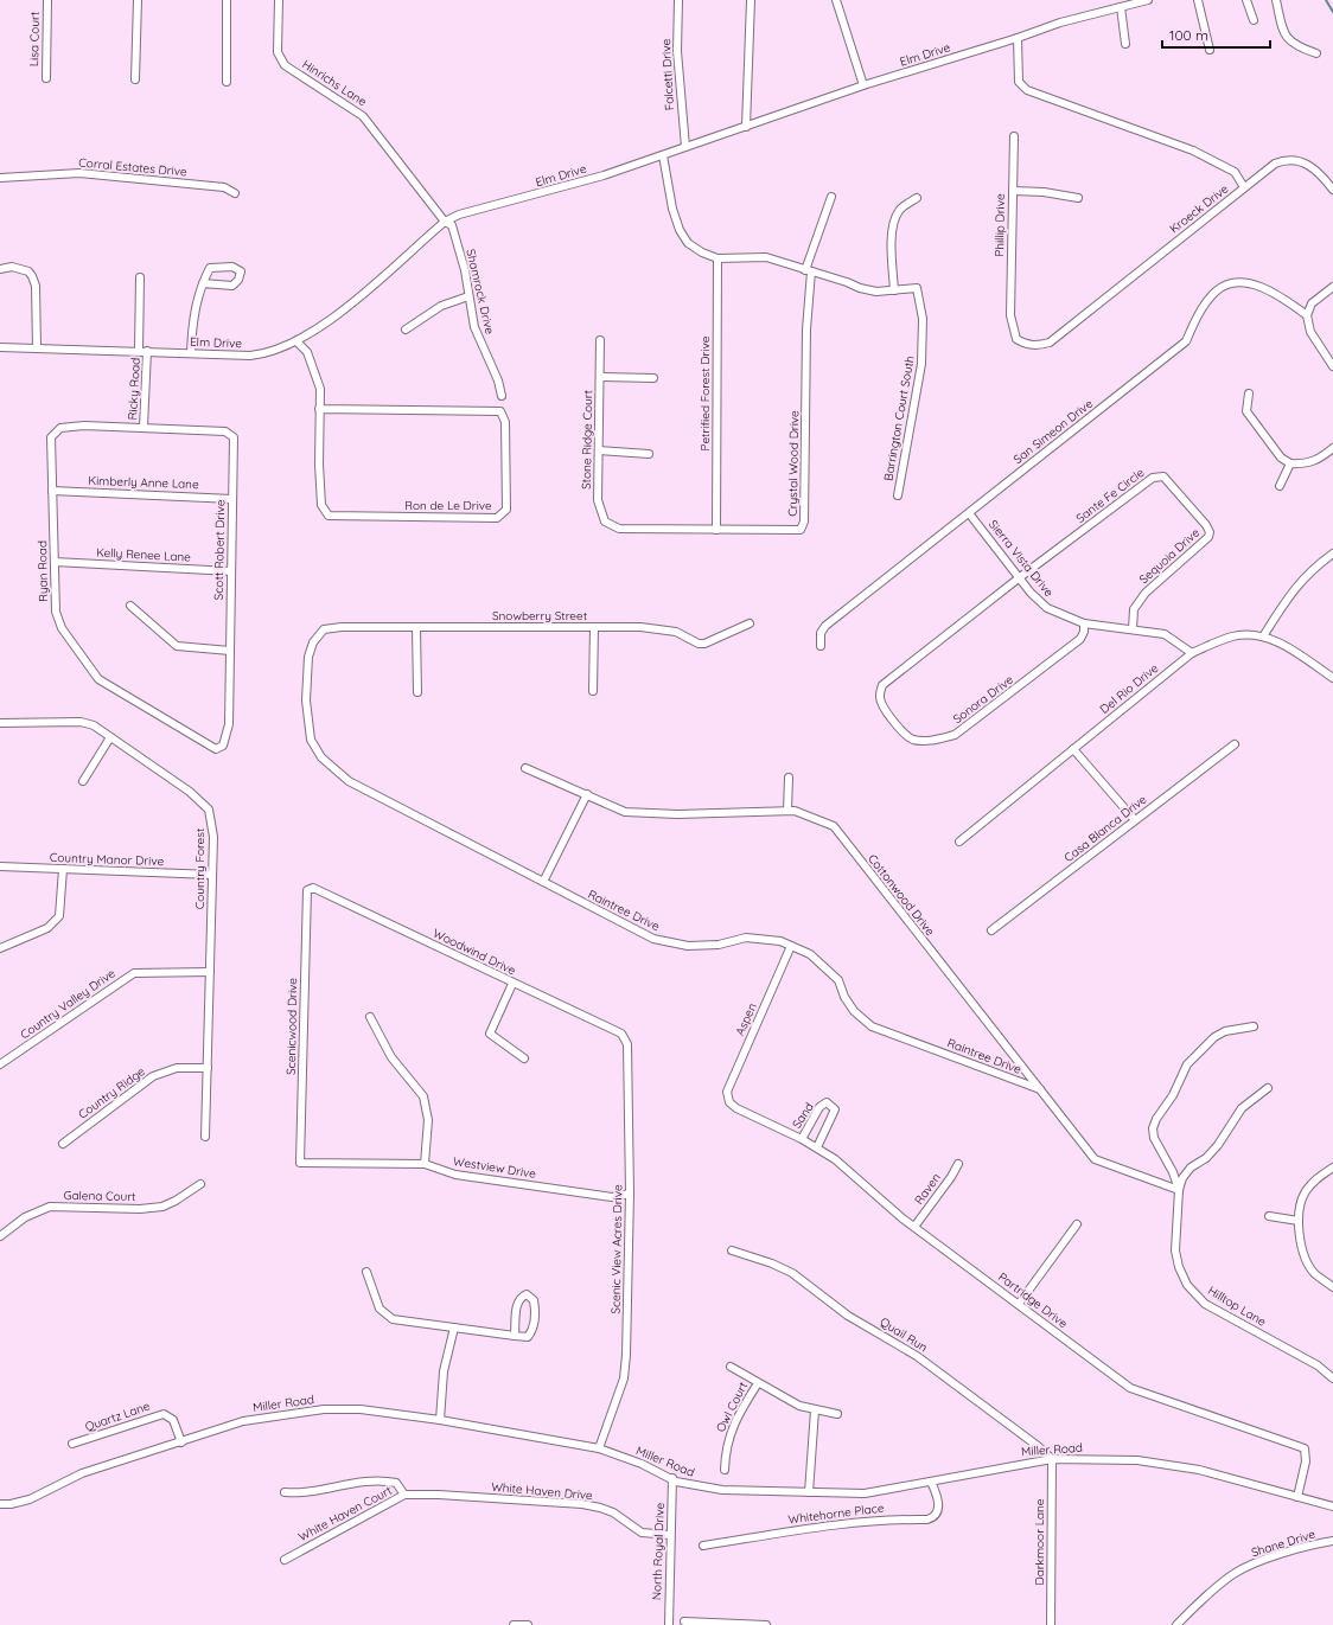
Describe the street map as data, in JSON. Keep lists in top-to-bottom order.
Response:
{
  "streets": {
    "street": [
      "Lisa Court",
      "Elm Drive",
      "Falcetti Drive",
      "Hinrichs Lane",
      "Corral Estates Drive",
      "Kroeck Drive",
      "Phillip Drive",
      "Shamrock Drive",
      "Ricky Road",
      "Petrified Forest Drive",
      "Barrington Court South",
      "San Simeon Drive",
      "Stone Ridge Court",
      "Crystal Wood Drive",
      "Kimberly Anne Lane",
      "Sante Fe Circle",
      "Ron de Le Drive",
      "Scott Robert Drive",
      "Kelly Renee Lane",
      "Sequoia Drive",
      "Sierra Vista Drive",
      "Ryan Road",
      "Snowberry Street",
      "Del Rio Drive",
      "Sonora Drive",
      "Casa Blanca Drive",
      "Country Manor Drive",
      "Country Forest",
      "Cottonwood Drive",
      "Raintree Drive",
      "Woodwind Drive",
      "Country Valley Drive",
      "Aspen",
      "Scenicwood Drive",
      "Country Ridge",
      "Sand",
      "Westview Drive",
      "Raven",
      "Galena Court",
      "Scenic View Acres Drive",
      "Partridge Drive",
      "Hilltop Lane",
      "Quail Run",
      "Miller Road",
      "Owl Court",
      "Quartz Lane",
      "White Haven Drive",
      "White Haven Court",
      "Whitehorne Place",
      "Darkmoor Lane",
      "Shane Drive",
      "North Royal Drive"
    ]
  },
  "crossings": [
    ["Elm Drive", "Falcetti Drive"],
    ["Elm Drive", "Hinrichs Lane"],
    ["Elm Drive", "Kroeck Drive"],
    ["Elm Drive", "Shamrock Drive"],
    ["Elm Drive", "Ricky Road"],
    ["Elm Drive", "Ron de Le Drive"],
    ["Hinrichs Lane", "Shamrock Drive"],
    ["Kroeck Drive", "Phillip Drive"],
    ["Ricky Road", "Scott Robert Drive"],
    ["Ricky Road", "Ryan Road"],
    ["Petrified Forest Drive", "Crystal Wood Drive"],
    ["San Simeon Drive", "Sierra Vista Drive"],
    ["Stone Ridge Court", "Crystal Wood Drive"],
    ["Kimberly Anne Lane", "Scott Robert Drive"],
    ["Kimberly Anne Lane", "Ryan Road"],
    ["Sante Fe Circle", "Sequoia Drive"],
    ["Sante Fe Circle", "Sierra Vista Drive"],
    ["Sante Fe Circle", "Sonora Drive"],
    ["Scott Robert Drive", "Kelly Renee Lane"],
    ["Scott Robert Drive", "Ryan Road"],
    ["Kelly Renee Lane", "Ryan Road"],
    ["Sequoia Drive", "Sierra Vista Drive"],
    ["Sierra Vista Drive", "Del Rio Drive"],
    ["Sierra Vista Drive", "Sonora Drive"],
    ["Snowberry Street", "Raintree Drive"],
    ["Country Manor Drive", "Country Forest"],
    ["Country Forest", "Country Valley Drive"],
    ["Country Forest", "Country Ridge"],
    ["Cottonwood Drive", "Raintree Drive"],
    ["Cottonwood Drive", "Hilltop Lane"],
    ["Raintree Drive", "Aspen"],
    ["Woodwind Drive", "Scenicwood Drive"],
    ["Woodwind Drive", "Scenic View Acres Drive"],
    ["Aspen", "Partridge Drive"],
    ["Scenicwood Drive", "Westview Drive"],
    ["Sand", "Partridge Drive"],
    ["Westview Drive", "Scenic View Acres Drive"],
    ["Raven", "Partridge Drive"],
    ["Scenic View Acres Drive", "Miller Road"],
    ["Partridge Drive", "Miller Road"],
    ["Quail Run", "Miller Road"],
    ["Quail Run", "Darkmoor Lane"],
    ["Miller Road", "Quartz Lane"],
    ["Miller Road", "Whitehorne Place"],
    ["Miller Road", "Darkmoor Lane"],
    ["Miller Road", "North Royal Drive"],
    ["White Haven Drive", "White Haven Court"],
    ["White Haven Drive", "North Royal Drive"]
  ],
  "scale_bar": "100 m"
}
